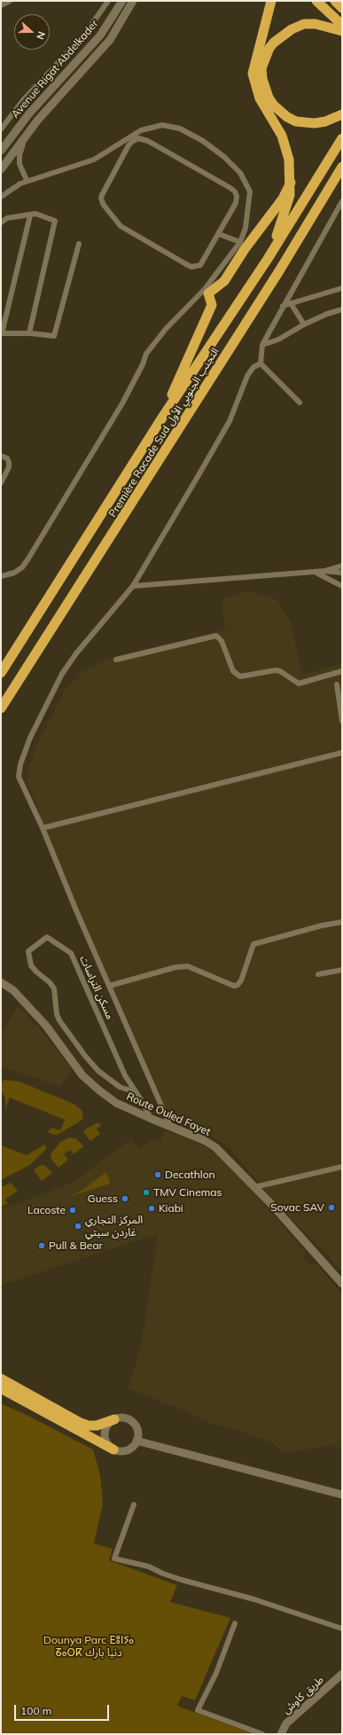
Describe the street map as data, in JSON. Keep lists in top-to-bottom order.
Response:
{
  "streets": {
    "highway": ["Première Rocade Sud التجنب الجنوبي الأول"],
    "street": [
      "Avenue Rigat Abdelkader",
      "مسكن التراسات",
      "Route Ouled Fayet",
      "طريق كاوش"
    ]
  },
  "crossings": [
    ["مسكن التراسات", "Route Ouled Fayet"]
  ],
  "parks": ["Dounya Parc ⴹⵓⵏⵢⴰ ⵒⴰⵔⴽ دنيا بارك"],
  "places": [
    "Decathlon",
    "TMV Cinemas",
    "Guess",
    "Sovac SAV",
    "Kiabi",
    "Lacoste",
    "المركز التجاري غاردن سيتي",
    "Pull & Bear"
  ],
  "scale_bar": "100 m",
  "north": "right"
}
